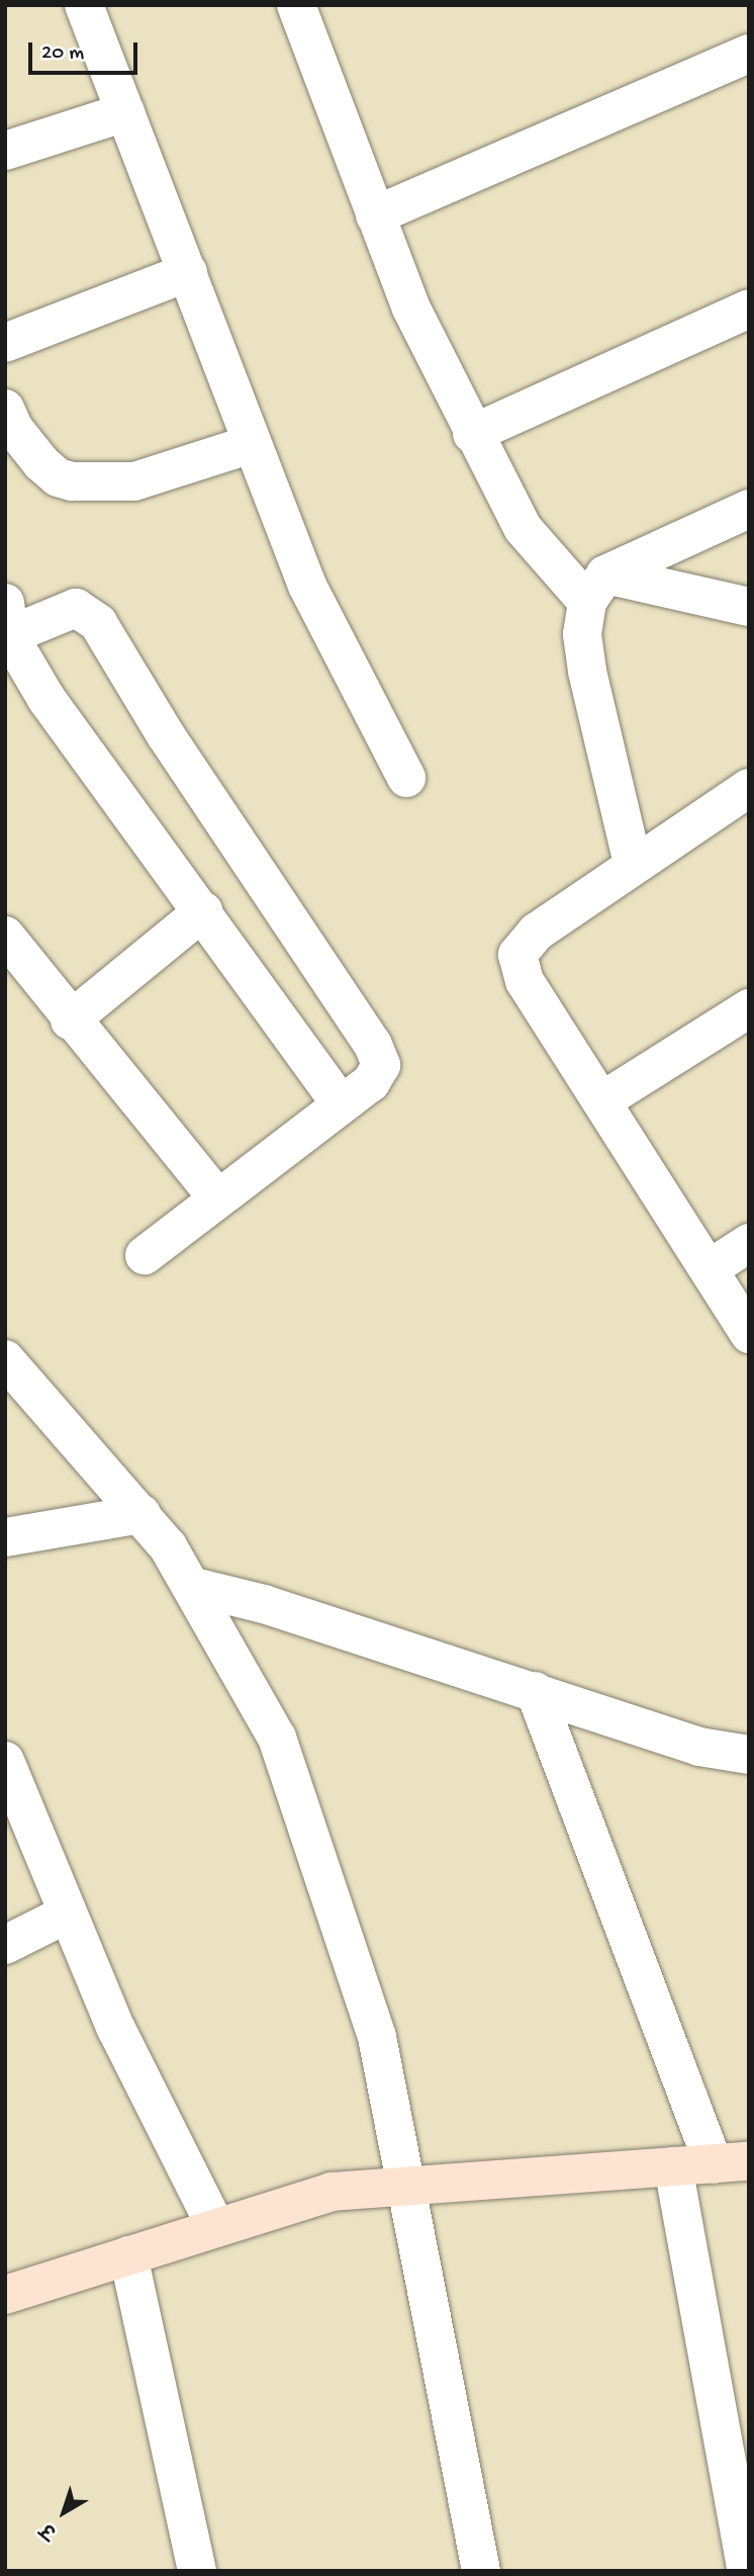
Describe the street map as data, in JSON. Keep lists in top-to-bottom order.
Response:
{
  "scale_bar": "20 m",
  "north": "bottom left"
}
